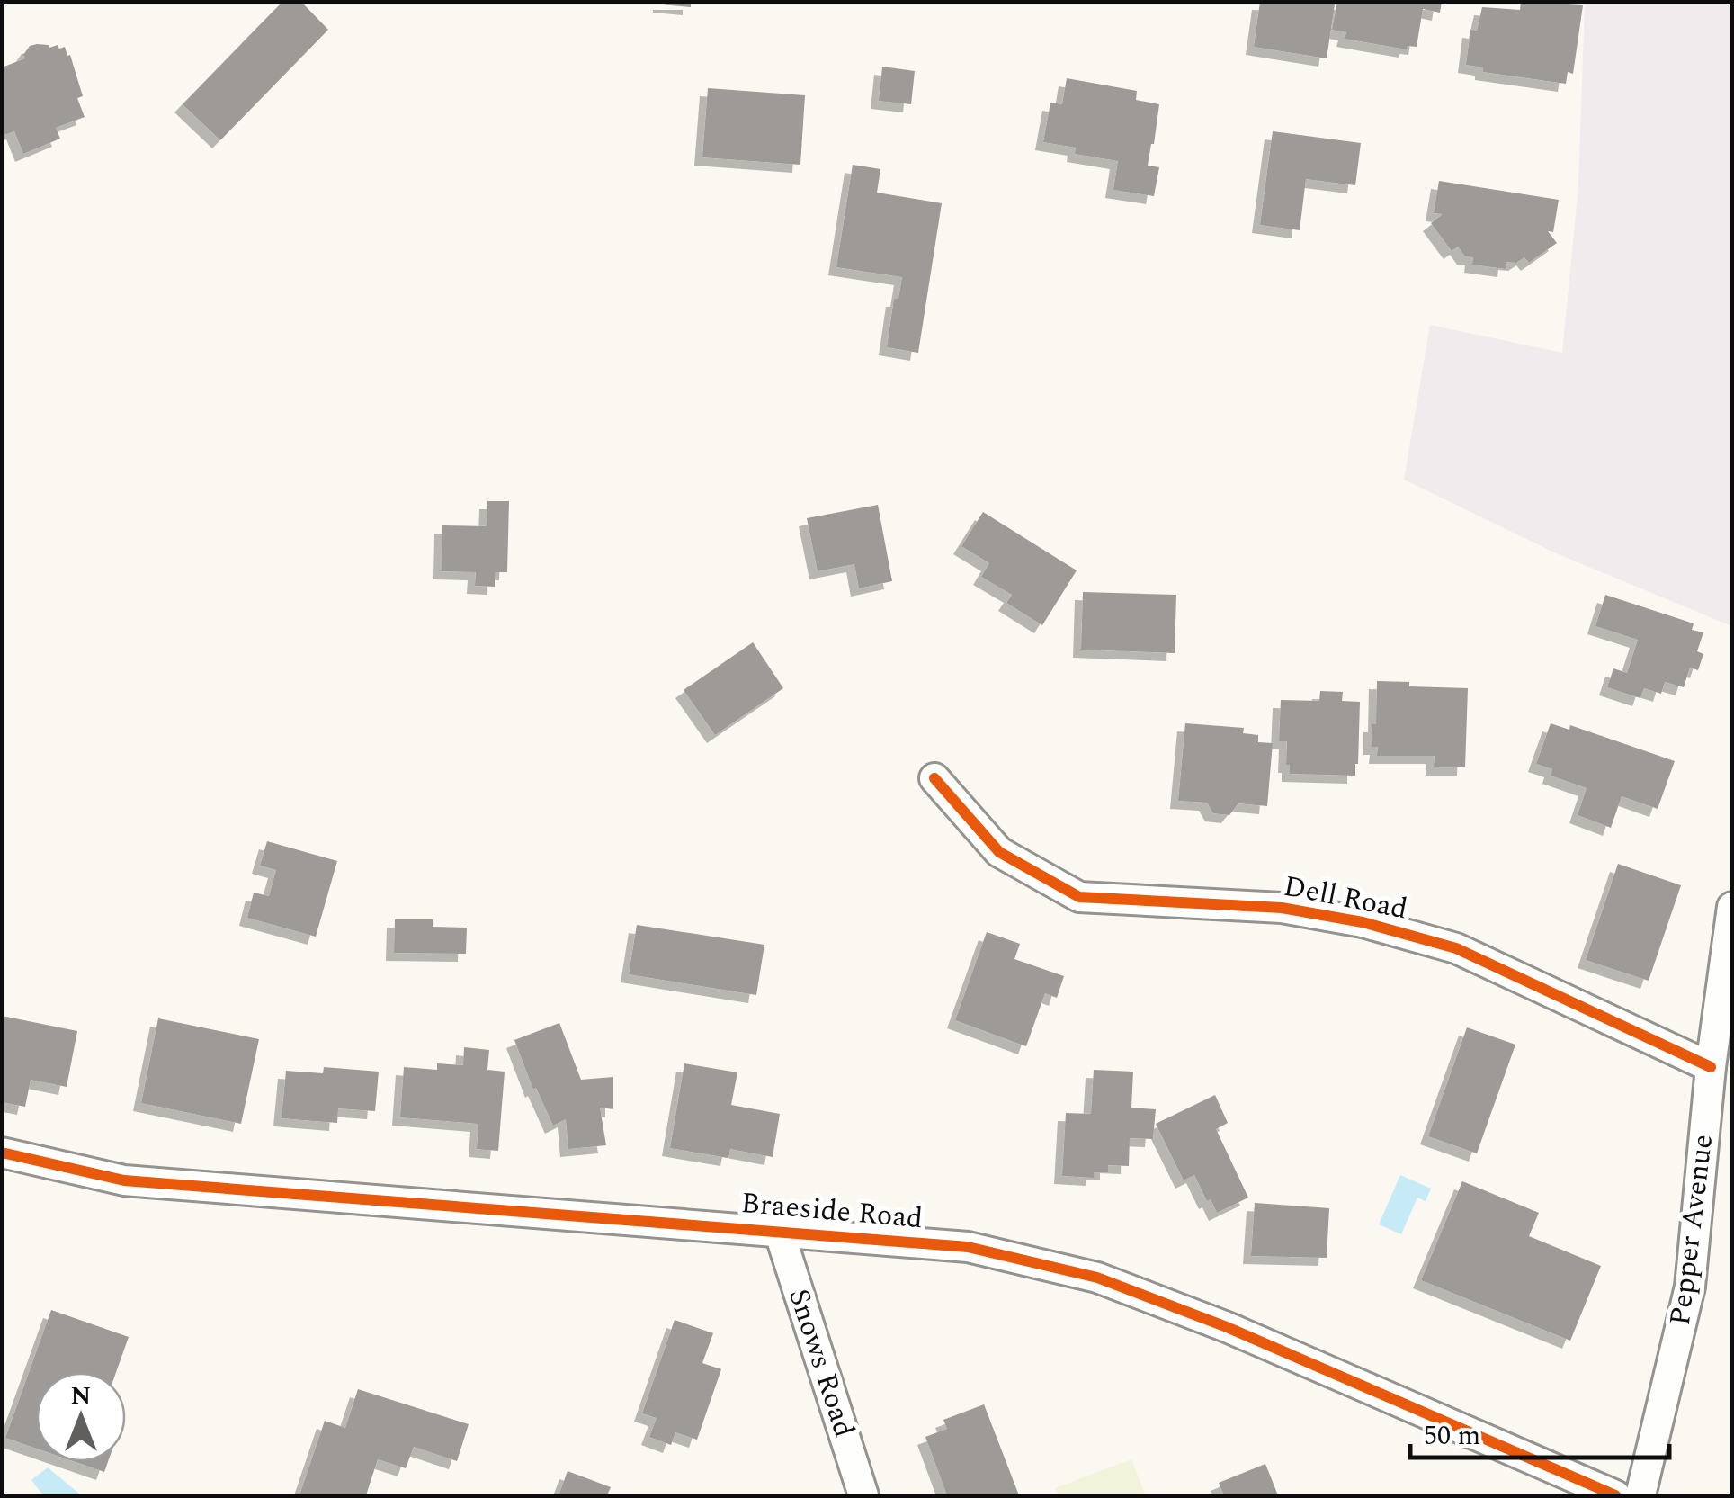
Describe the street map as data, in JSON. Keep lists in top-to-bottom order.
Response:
{
  "streets": {
    "street": [
      "Dell Road",
      "Braeside Road",
      "Pepper Avenue",
      "Snows Road"
    ]
  },
  "crossings": [
    ["Dell Road", "Pepper Avenue"],
    ["Braeside Road", "Snows Road"]
  ],
  "scale_bar": "50 m",
  "north": "top"
}
